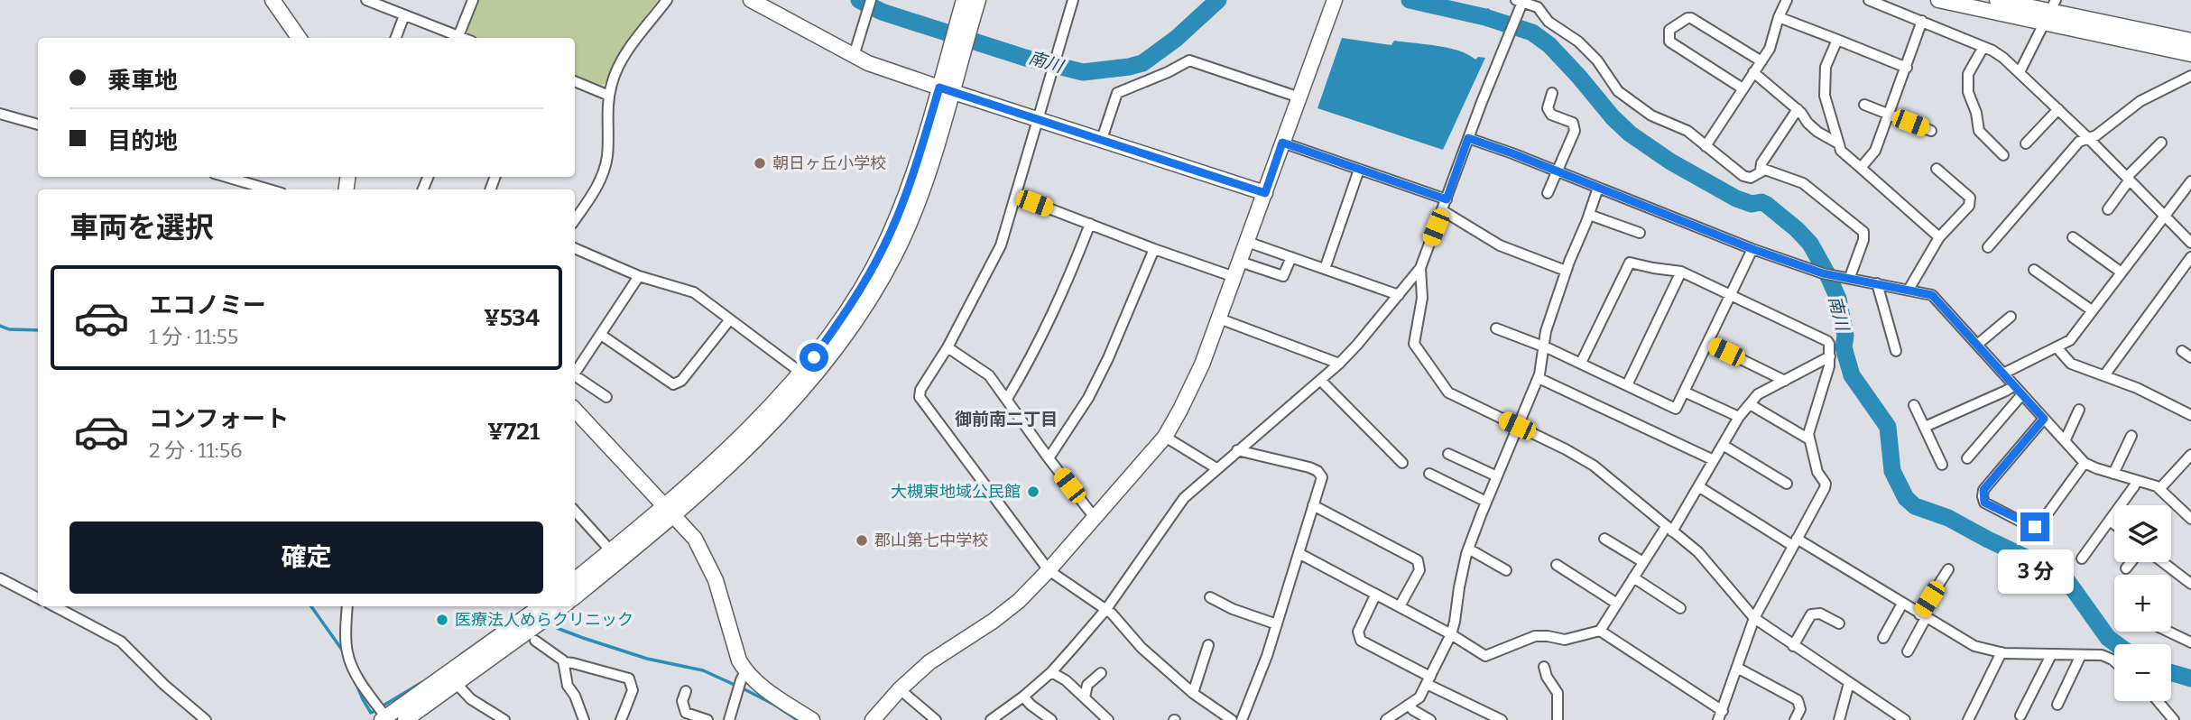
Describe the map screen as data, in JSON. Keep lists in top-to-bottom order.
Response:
{
  "districts": ["御前南二丁目"],
  "water": ["南川"],
  "places": [
    "朝日ヶ丘小学校",
    "大槻東地域公民館",
    "郡山第七中学校",
    "医療法人めらクリニック"
  ],
  "page": {
    "banner": ["乗車地", "目的地"],
    "heading": "車両を選択",
    "list": [
      {
        "name": "エコノミー",
        "note": "1 分 · 11:55",
        "value": "¥534"
      },
      {
        "name": "コンフォート",
        "note": "2 分 · 11:56",
        "value": "¥721"
      }
    ],
    "map_buttons": ["+", "−"],
    "buttons": "確定",
    "bubble": "3 分"
  }
}
